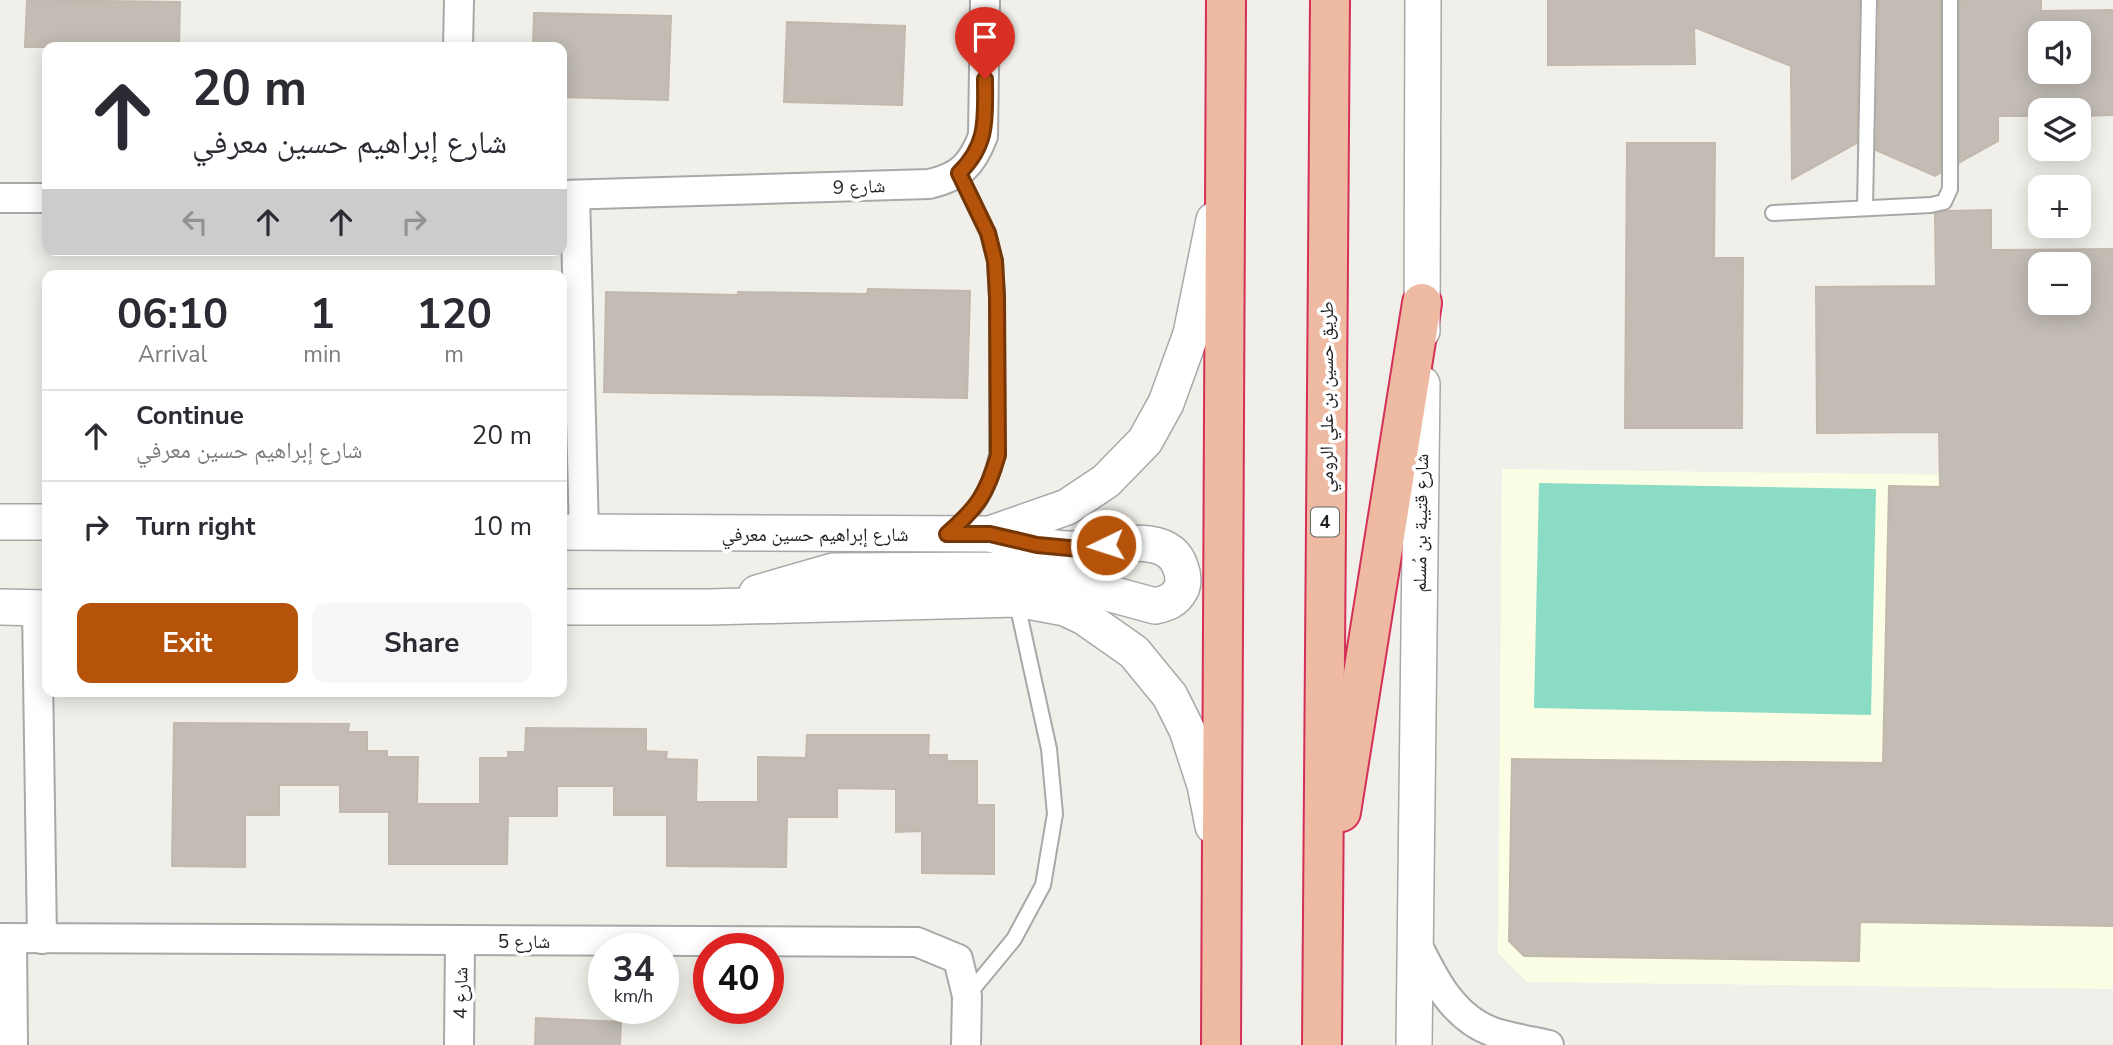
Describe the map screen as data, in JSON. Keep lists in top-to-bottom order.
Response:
{
  "streets": {
    "highway": ["طريق حسين بن علي الرومي", "4"],
    "street": [
      "شارع 9",
      "شارع قتيبة بن مُسلم",
      "شارع إبراهيم حسين معرفي",
      "شارع 5",
      "شارع 4"
    ]
  },
  "crossings": [
    ["شارع 9", "شارع إبراهيم حسين معرفي"],
    ["شارع 5", "شارع 4"]
  ],
  "page": {
    "map_buttons": ["+", "−"],
    "turn": ["20 m", "شارع إبراهيم حسين معرفي"],
    "eta": [
      "06:10",
      "Arrival",
      "1",
      "min",
      "120",
      "m"
    ],
    "list": [
      {
        "name": "Continue",
        "note": "شارع إبراهيم حسين معرفي",
        "value": "20 m"
      },
      {
        "name": "Turn right",
        "value": "10 m"
      }
    ],
    "buttons": ["Exit", "Share"],
    "speed": "34 km/h",
    "limit": "40"
  }
}
